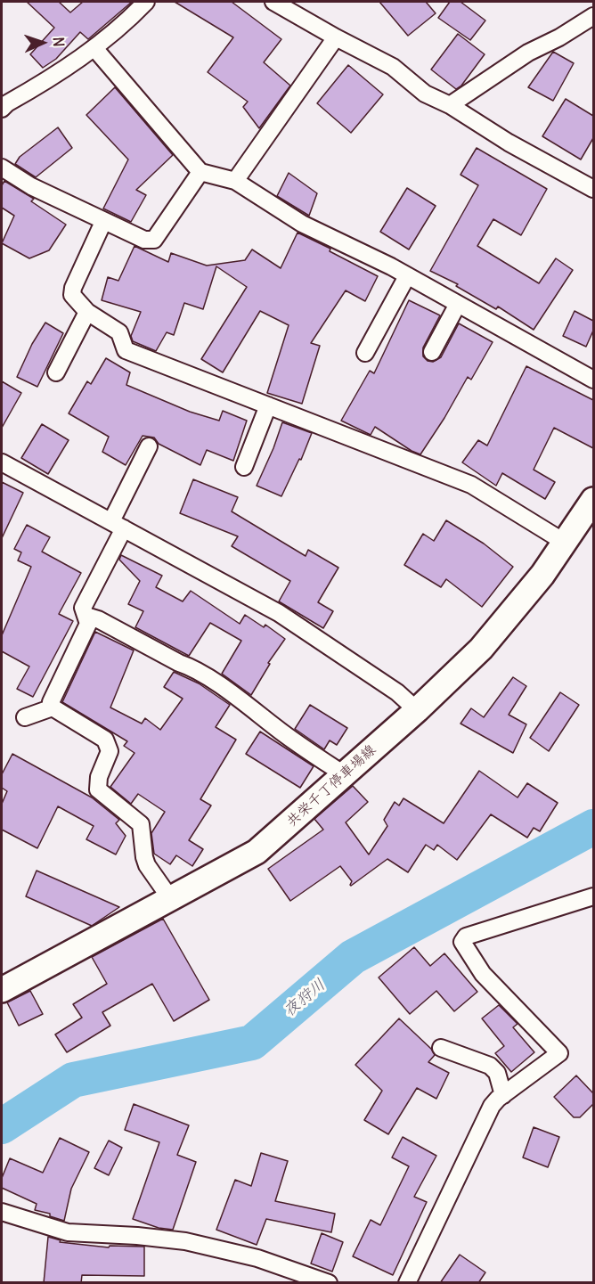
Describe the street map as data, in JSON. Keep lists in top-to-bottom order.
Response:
{
  "streets": {
    "main road": ["共栄千丁停車場線"]
  },
  "water": ["夜狩川"],
  "north": "right"
}
